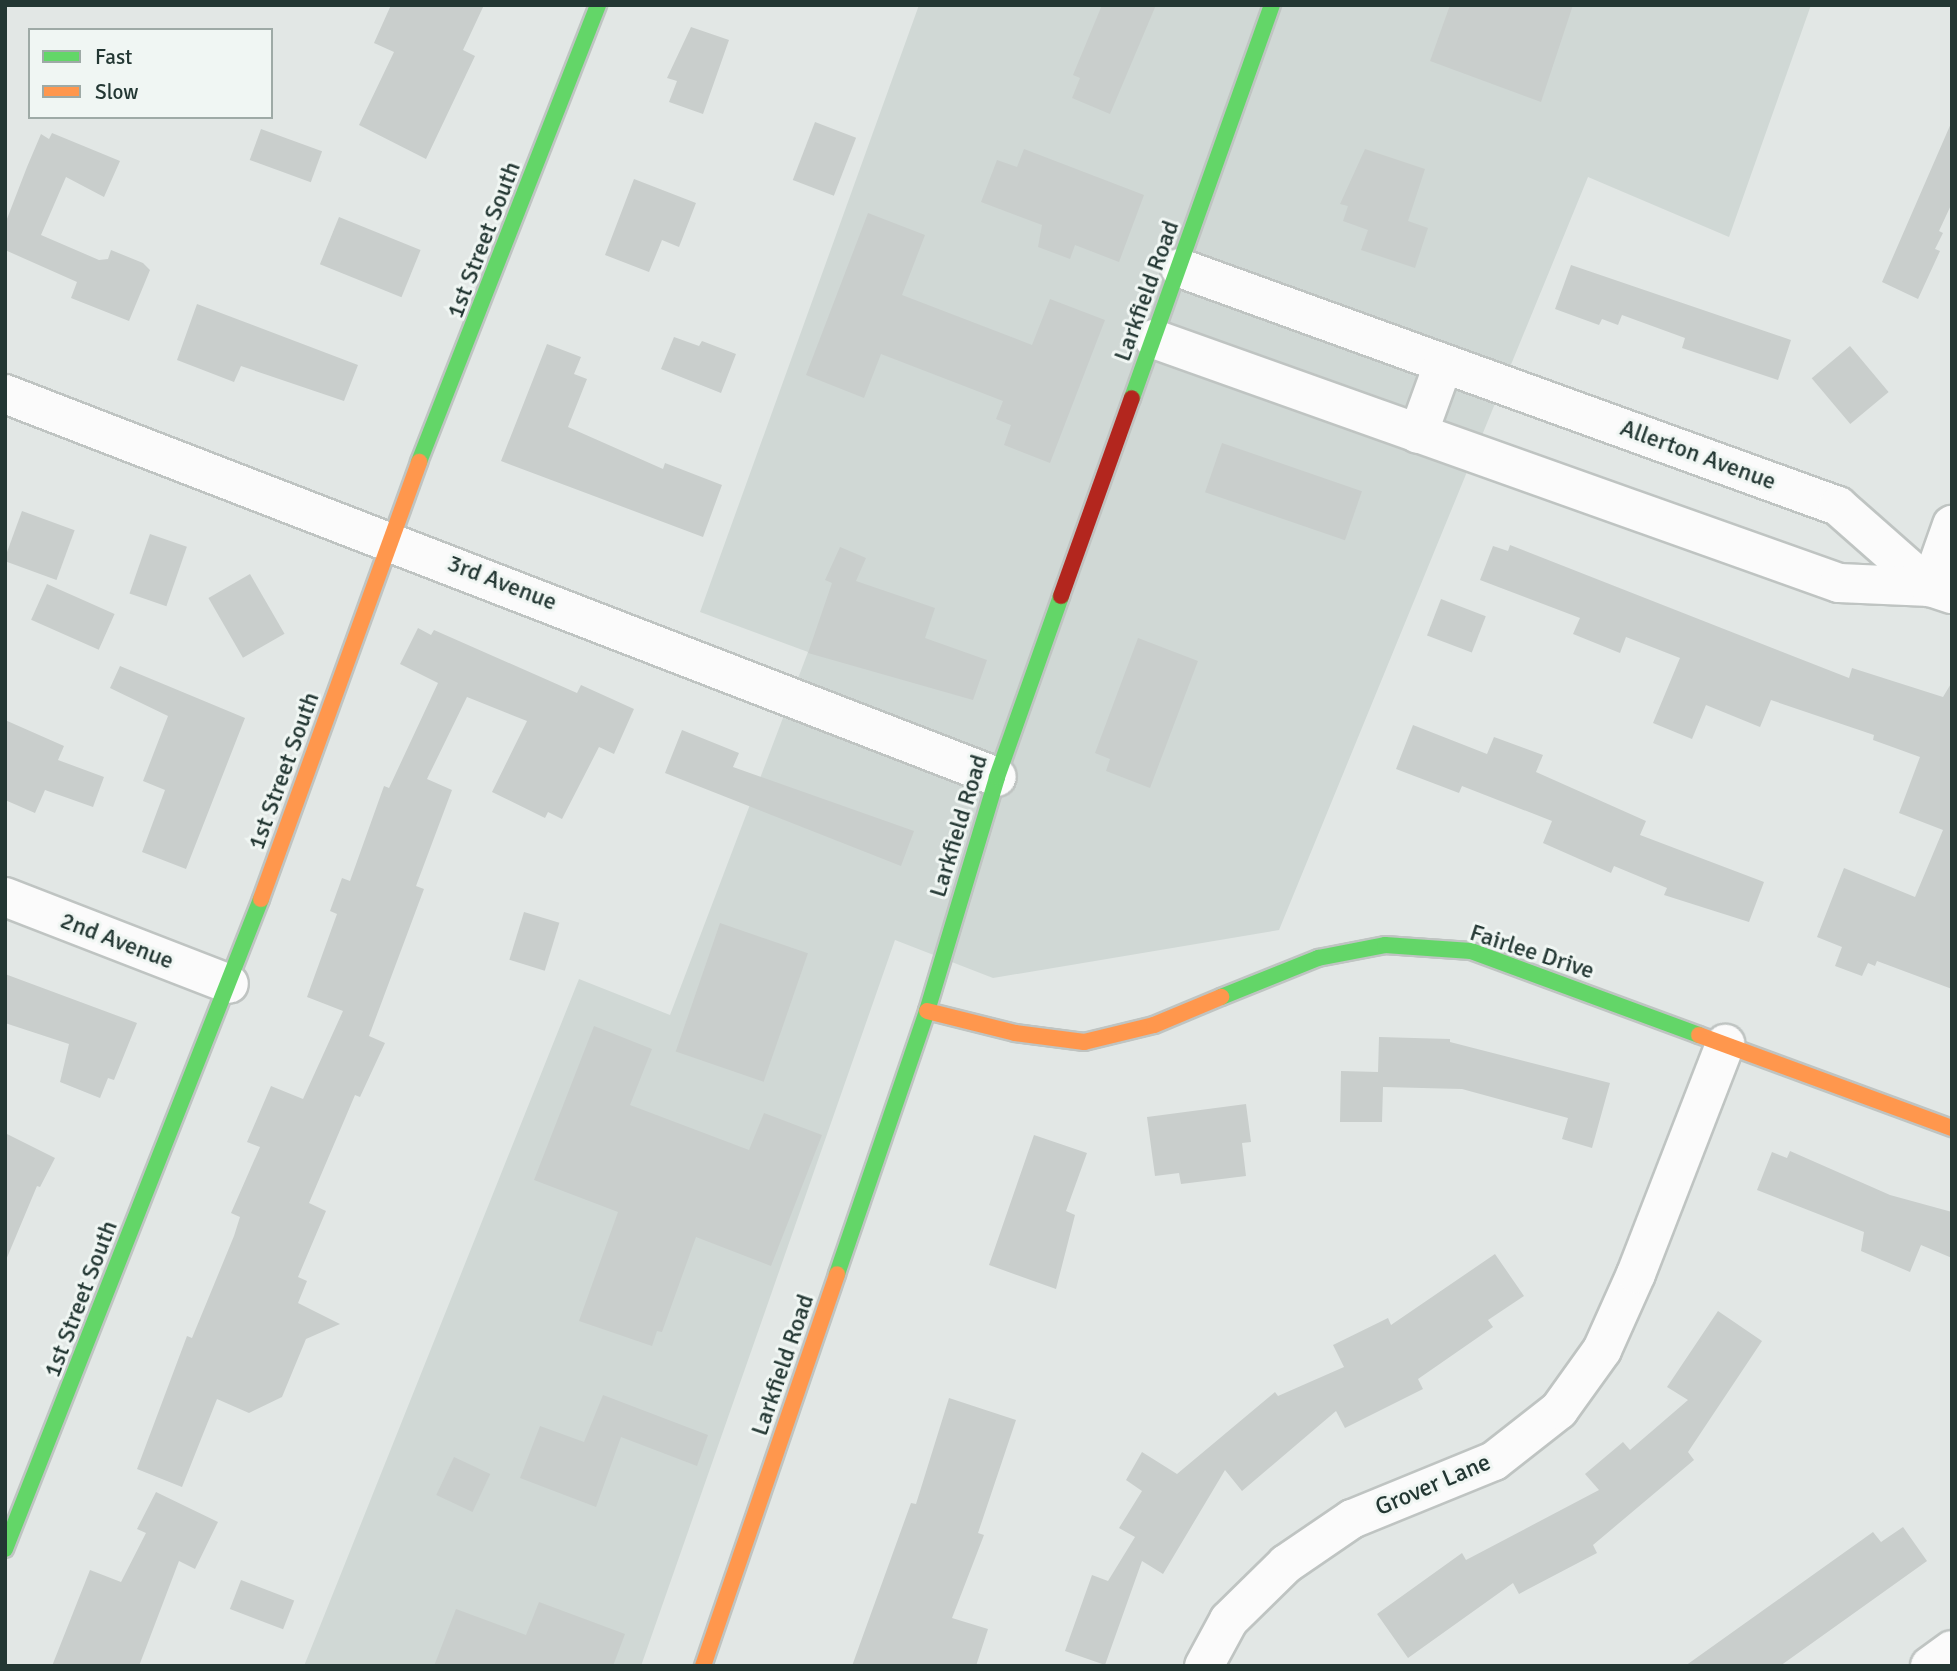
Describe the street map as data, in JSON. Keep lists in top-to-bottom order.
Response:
{
  "streets": {
    "street": [
      "1st Street South",
      "Larkfield Road",
      "Allerton Avenue",
      "3rd Avenue",
      "2nd Avenue",
      "Fairlee Drive",
      "Grover Lane"
    ]
  },
  "crossings": [
    ["1st Street South", "3rd Avenue"],
    ["1st Street South", "2nd Avenue"],
    ["Larkfield Road", "Allerton Avenue"],
    ["Larkfield Road", "3rd Avenue"],
    ["Larkfield Road", "Fairlee Drive"],
    ["Fairlee Drive", "Grover Lane"]
  ],
  "legend": ["Fast", "Slow"]
}
